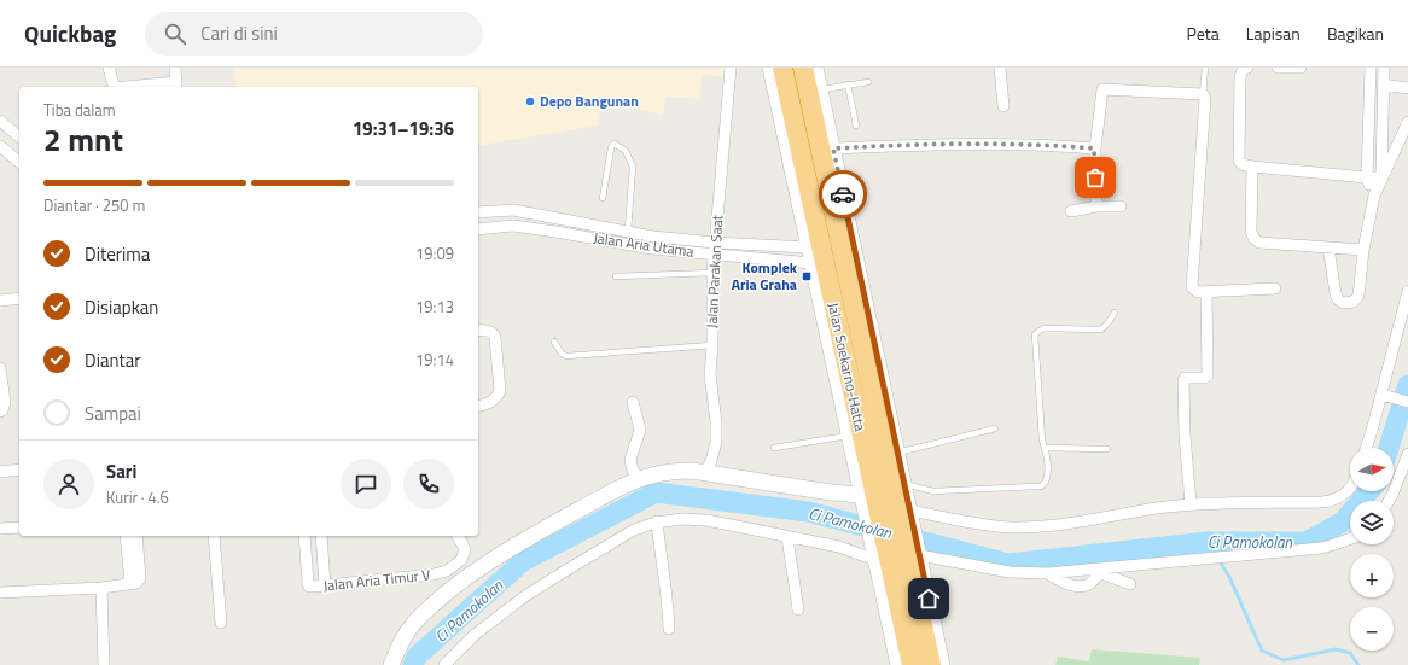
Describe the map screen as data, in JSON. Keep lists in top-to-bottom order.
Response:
{
  "streets": {
    "highway": ["Jalan Soekarno-Hatta"],
    "street": ["Jalan Aria Utama", "Jalan Parakan Saat", "Jalan Aria Timur V"]
  },
  "crossings": [
    ["Jalan Aria Utama", "Jalan Parakan Saat"],
    ["Jalan Aria Utama", "Jalan Soekarno-Hatta"]
  ],
  "water": ["Ci Pamokolan"],
  "places": {
    "other": ["Depo Bangunan"],
    "transit": ["Komplek Aria Graha"]
  },
  "north": "right",
  "page": {
    "header": "Quickbag",
    "search": "Cari di sini",
    "nav": ["Peta", "Lapisan", "Bagikan"],
    "heading": ["2 mnt", "Tiba dalam", "19:31–19:36"],
    "panel": ["Sari", "Kurir · 4.6"],
    "bar": "Diantar · 250 m",
    "list": [
      ["Diterima", "19:09"],
      ["Disiapkan", "19:13"],
      ["Diantar", "19:14"],
      "Sampai"
    ],
    "map_buttons": ["+", "−"]
  }
}
